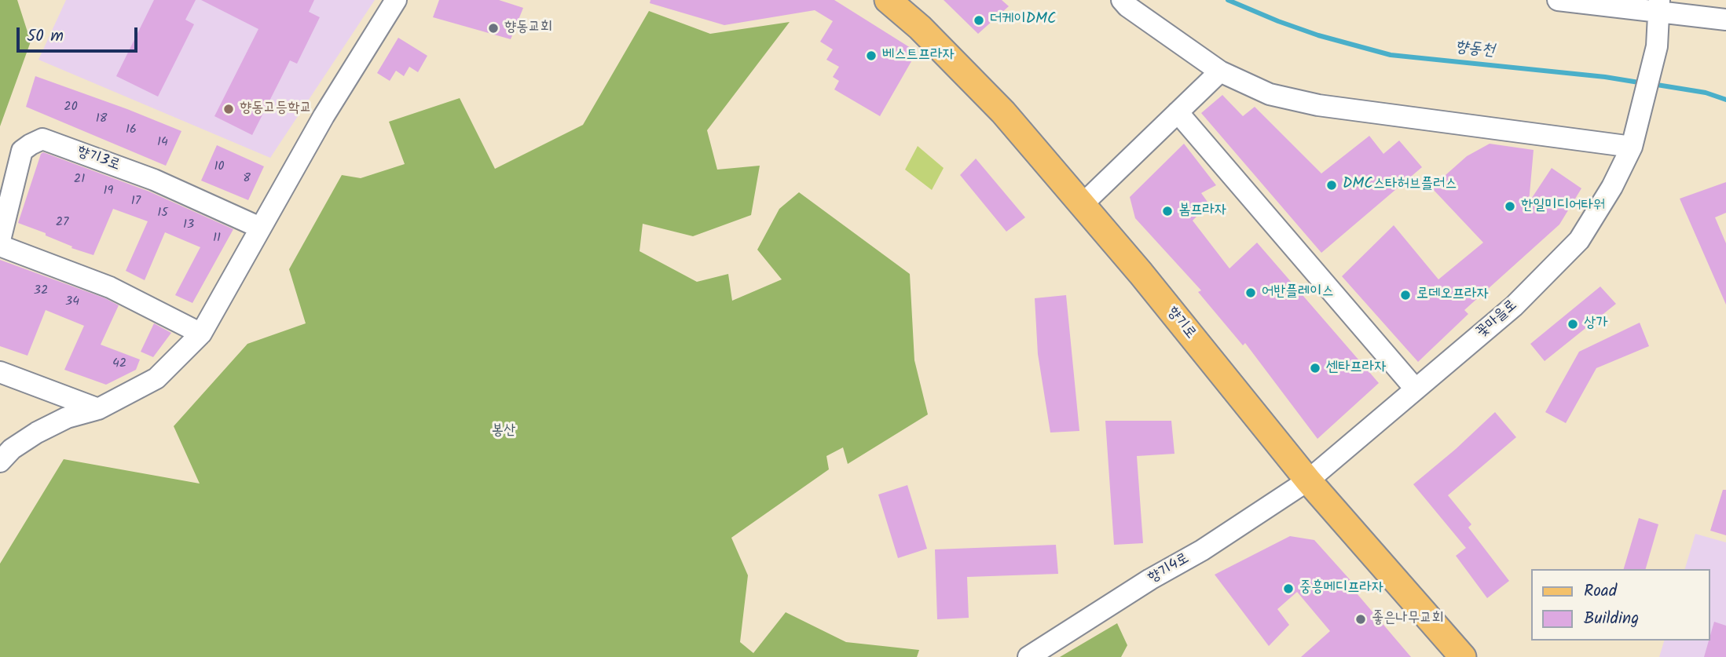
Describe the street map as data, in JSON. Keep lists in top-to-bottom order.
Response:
{
  "streets": {
    "main road": ["향기로"],
    "street": ["향기3로", "꽃마을로", "향기4로"]
  },
  "crossings": [
    ["꽃마을로", "향기로"],
    ["꽃마을로", "향기4로"],
    ["향기로", "향기4로"]
  ],
  "water": ["향동천"],
  "parks": ["봉산"],
  "places": [
    "더케이DMC",
    "향동교회",
    "베스트프라자",
    "향동고등학교",
    "DMC스타허브플러스",
    "한일미디어타워",
    "봄프라자",
    "어반플레이스",
    "로데오프라자",
    "상가",
    "센타프라자",
    "중흥메디프라자",
    "좋은나무교회"
  ],
  "house_numbers": [
    "20",
    "18",
    "16",
    "14",
    "10",
    "8",
    "21",
    "19",
    "17",
    "15",
    "27",
    "13",
    "11",
    "32",
    "34",
    "42"
  ],
  "legend": ["Road", "Building"],
  "scale_bar": "50 m"
}
